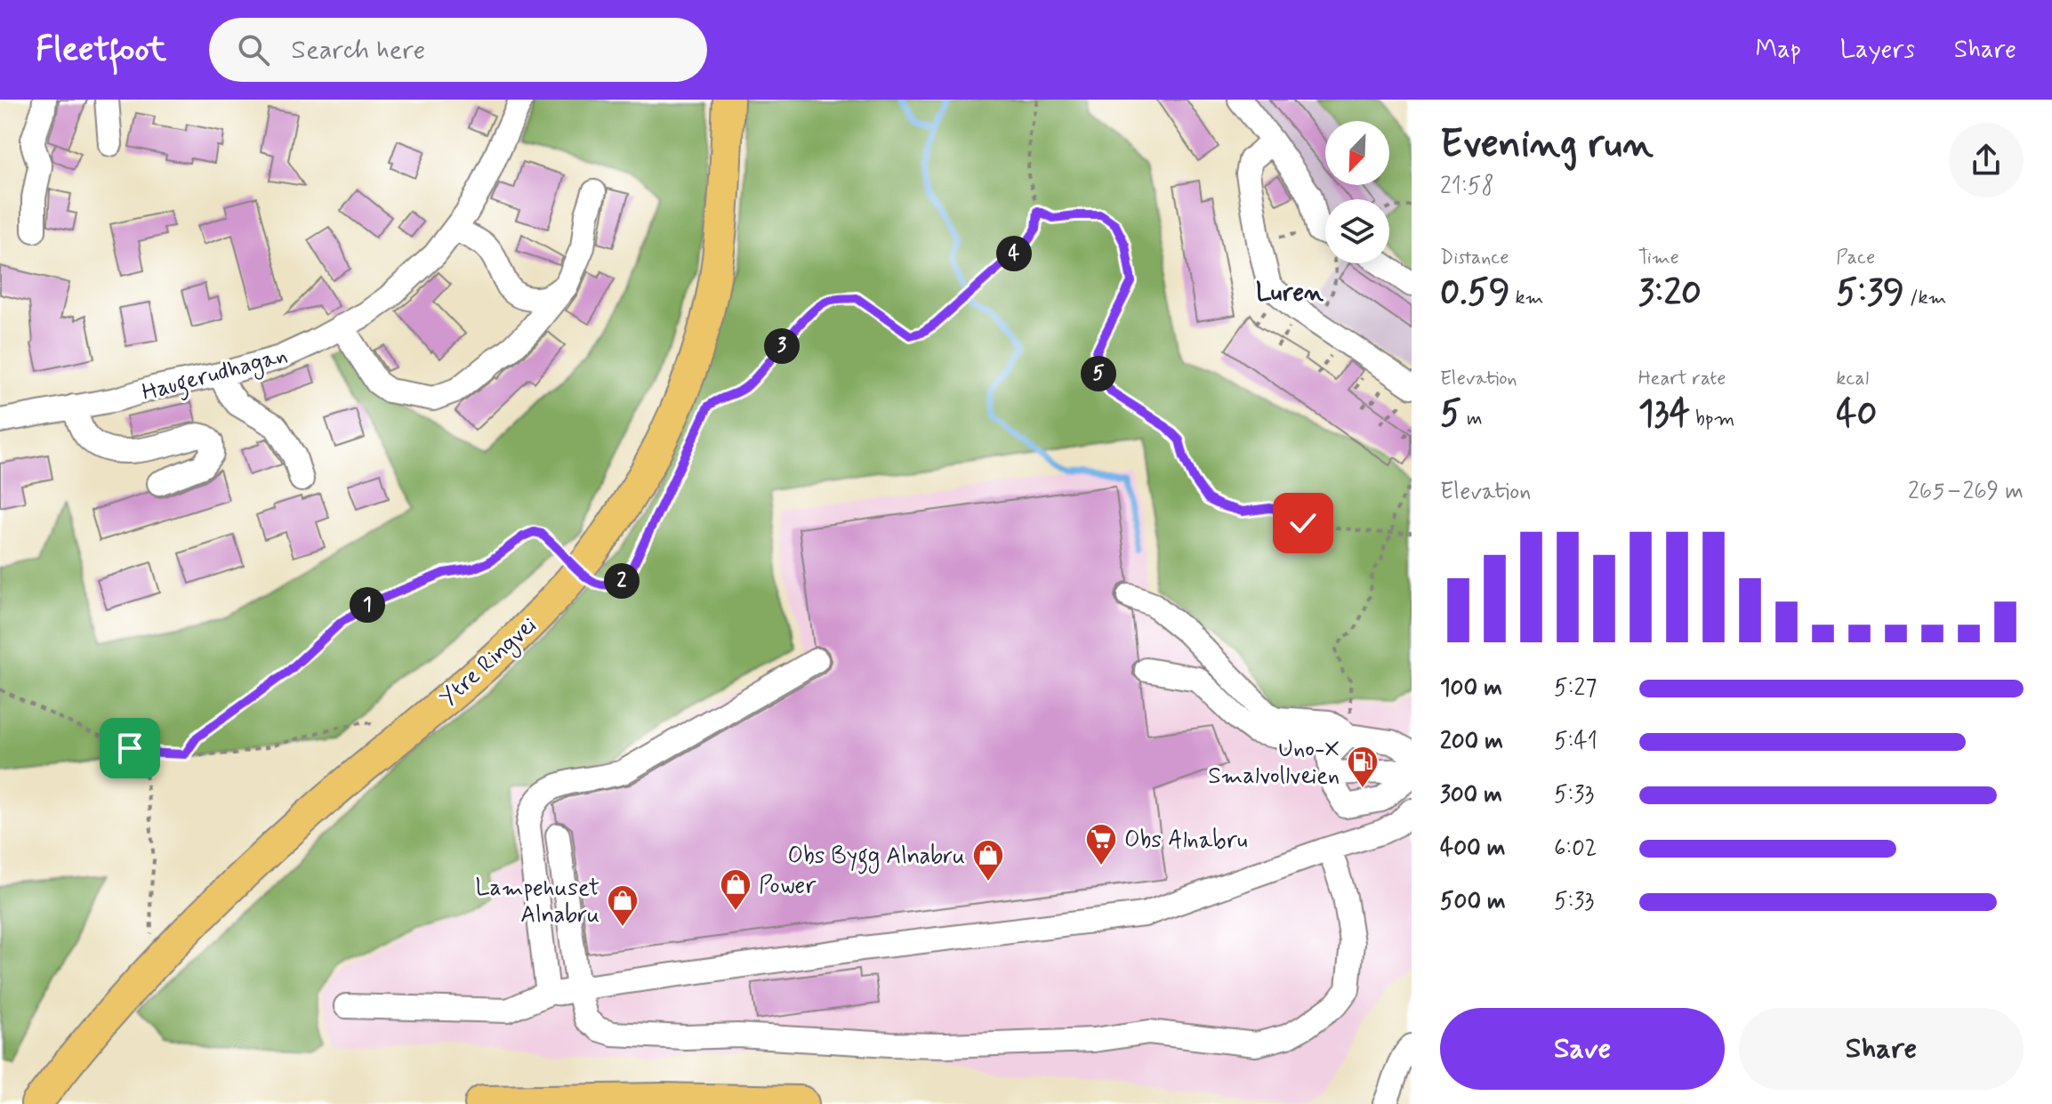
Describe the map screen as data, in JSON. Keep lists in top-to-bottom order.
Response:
{
  "streets": {
    "main road": ["Ytre Ringvei"],
    "street": ["Haugerudhagan"]
  },
  "districts": ["Luren"],
  "places": {
    "fuel station": ["Uno-X Smalvollveien"],
    "supermarket": ["Obs Alnabru"],
    "shop": ["Obs Bygg Alnabru", "Power", "Lampehuset Alnabru"]
  },
  "north": "bottom left",
  "page": {
    "header": "Fleetfoot",
    "search": "Search here",
    "nav": ["Map", "Layers", "Share"],
    "heading": ["Evening run", "21:58"],
    "stats": [
      ["Distance", "0.59 km"],
      ["Time", "3:20"],
      ["Pace", "5:39 /km"],
      ["Elevation", "5 m"],
      ["Heart rate", "134 bpm"],
      ["kcal", "40"]
    ],
    "pins": [
      "4",
      "3",
      "5",
      "2",
      "1"
    ],
    "chart": ["Elevation", "265–269 m"],
    "list": [
      {
        "name": "100 m",
        "note": "5:27"
      },
      {
        "name": "200 m",
        "note": "5:41"
      },
      {
        "name": "300 m",
        "note": "5:33"
      },
      {
        "name": "400 m",
        "note": "6:02"
      },
      {
        "name": "500 m",
        "note": "5:33"
      }
    ],
    "buttons": ["Save", "Share"]
  }
}
